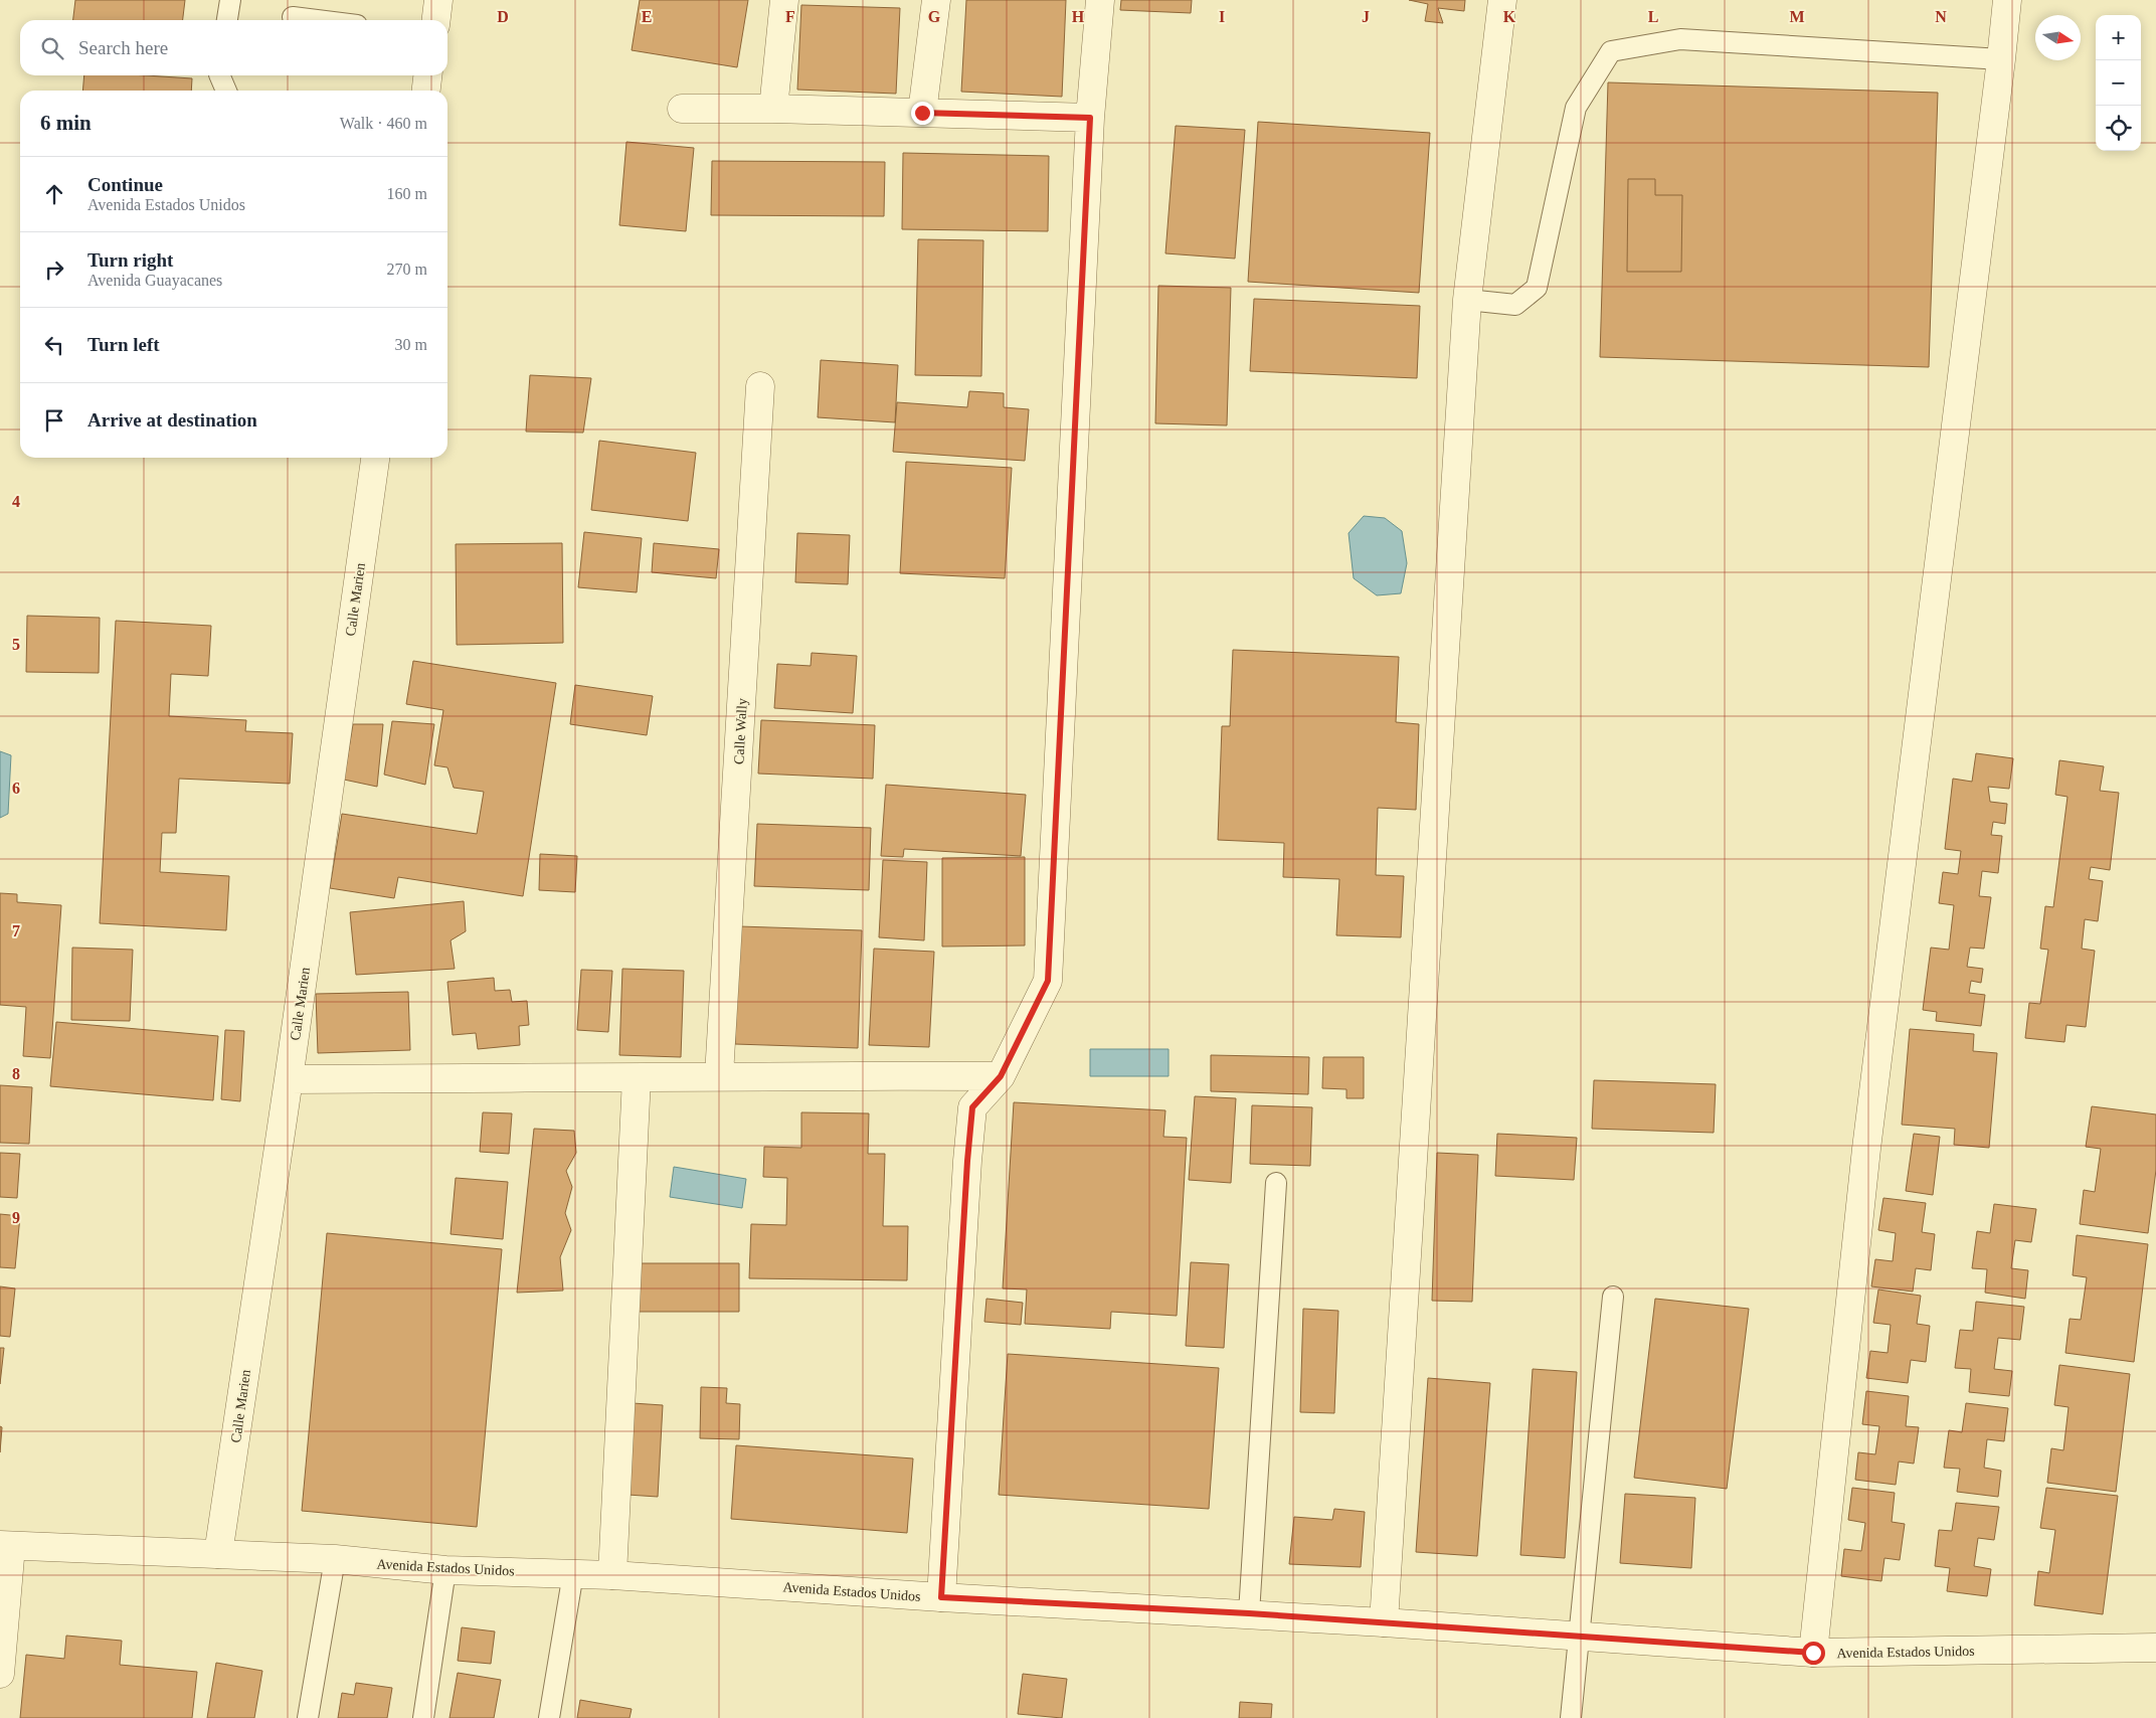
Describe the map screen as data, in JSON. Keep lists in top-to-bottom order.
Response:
{
  "streets": {
    "street": ["Calle Marien", "Calle Wally", "Avenida Estados Unidos"]
  },
  "crossings": [
    ["Calle Marien", "Avenida Estados Unidos"]
  ],
  "north": "right",
  "page": {
    "map_buttons": ["+", "−"],
    "search": "Search here",
    "heading": ["6 min", "Walk · 460 m"],
    "list": [
      ["Continue", "Avenida Estados Unidos", "160 m"],
      ["Turn right", "Avenida Guayacanes", "270 m"],
      ["Turn left", "30 m"],
      "Arrive at destination"
    ]
  },
  "grid": {
    "columns": [
      "D",
      "E",
      "F",
      "G",
      "H",
      "I",
      "J",
      "K",
      "L",
      "M",
      "N"
    ],
    "rows": [
      "4",
      "5",
      "6",
      "7",
      "8",
      "9"
    ]
  }
}
